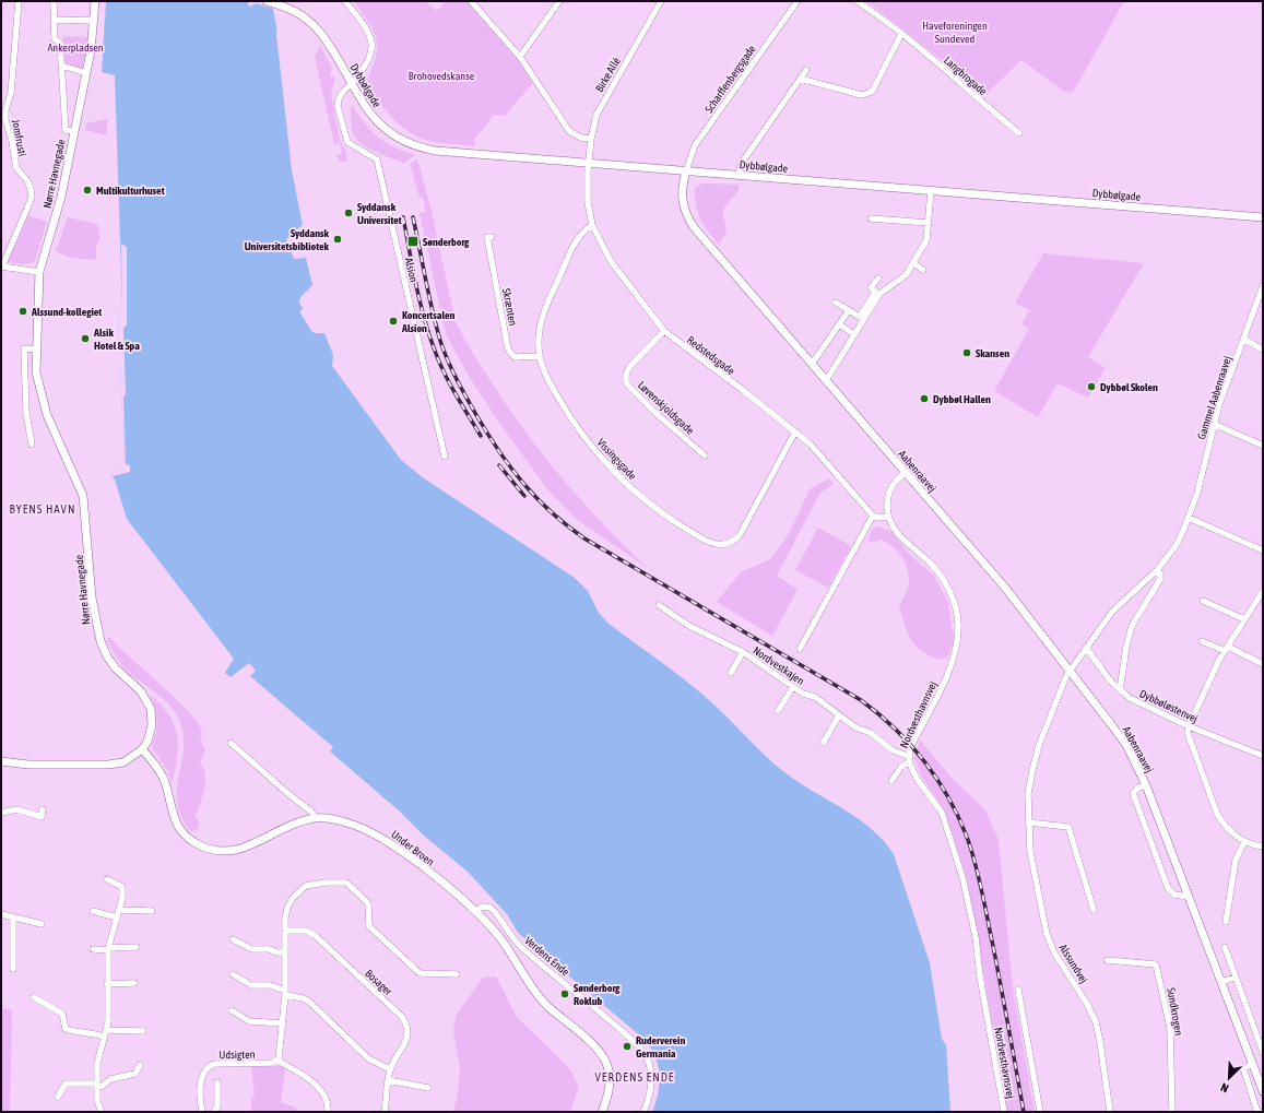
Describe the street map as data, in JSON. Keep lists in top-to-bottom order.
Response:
{
  "streets": {
    "street": [
      "Birke Allé",
      "Langbrogade",
      "Scharffenbergsgade",
      "Dybbølgade",
      "Jomfrusti",
      "Nørre Havnegade",
      "Alsion",
      "Skrænten",
      "Redstedsgade",
      "Gammel Aabenraavej",
      "Løvenskjoldsgade",
      "Vissingsgade",
      "Aabenraavej",
      "Nordvestkajen",
      "Dybbøløstenvej",
      "Nordvesthavnsvej",
      "Under Broen",
      "Verdens Ende",
      "Alssundvej",
      "Bosager",
      "Sundkrogen",
      "Udsigten"
    ]
  },
  "crossings": [
    ["Birke Allé", "Dybbølgade"],
    ["Birke Allé", "Redstedsgade"],
    ["Scharffenbergsgade", "Dybbølgade"],
    ["Scharffenbergsgade", "Aabenraavej"],
    ["Dybbølgade", "Alsion"],
    ["Dybbølgade", "Redstedsgade"],
    ["Dybbølgade", "Aabenraavej"],
    ["Nørre Havnegade", "Under Broen"],
    ["Skrænten", "Vissingsgade"],
    ["Redstedsgade", "Løvenskjoldsgade"],
    ["Redstedsgade", "Vissingsgade"],
    ["Gammel Aabenraavej", "Aabenraavej"],
    ["Gammel Aabenraavej", "Dybbøløstenvej"],
    ["Gammel Aabenraavej", "Alssundvej"],
    ["Aabenraavej", "Alssundvej"],
    ["Nordvestkajen", "Nordvesthavnsvej"],
    ["Under Broen", "Verdens Ende"]
  ],
  "districts": ["BYENS HAVN", "VERDENS ENDE"],
  "parks": ["Haveforeningen Sundeved", "Ankerpladsen", "Brohovedskanse"],
  "places": {
    "other": [
      "Multikulturhuset",
      "Syddansk Universitet",
      "Syddansk Universitetsbibliotek",
      "Alssund-kollegiet",
      "Koncertsalen Alsion",
      "Alsik Hotel & Spa",
      "Skansen",
      "Dybbøl Skolen",
      "Dybbøl Hallen",
      "Sønderborg Roklub",
      "Ruderverein Germania"
    ],
    "transit": ["Sønderborg"]
  },
  "north": "bottom left"
}
